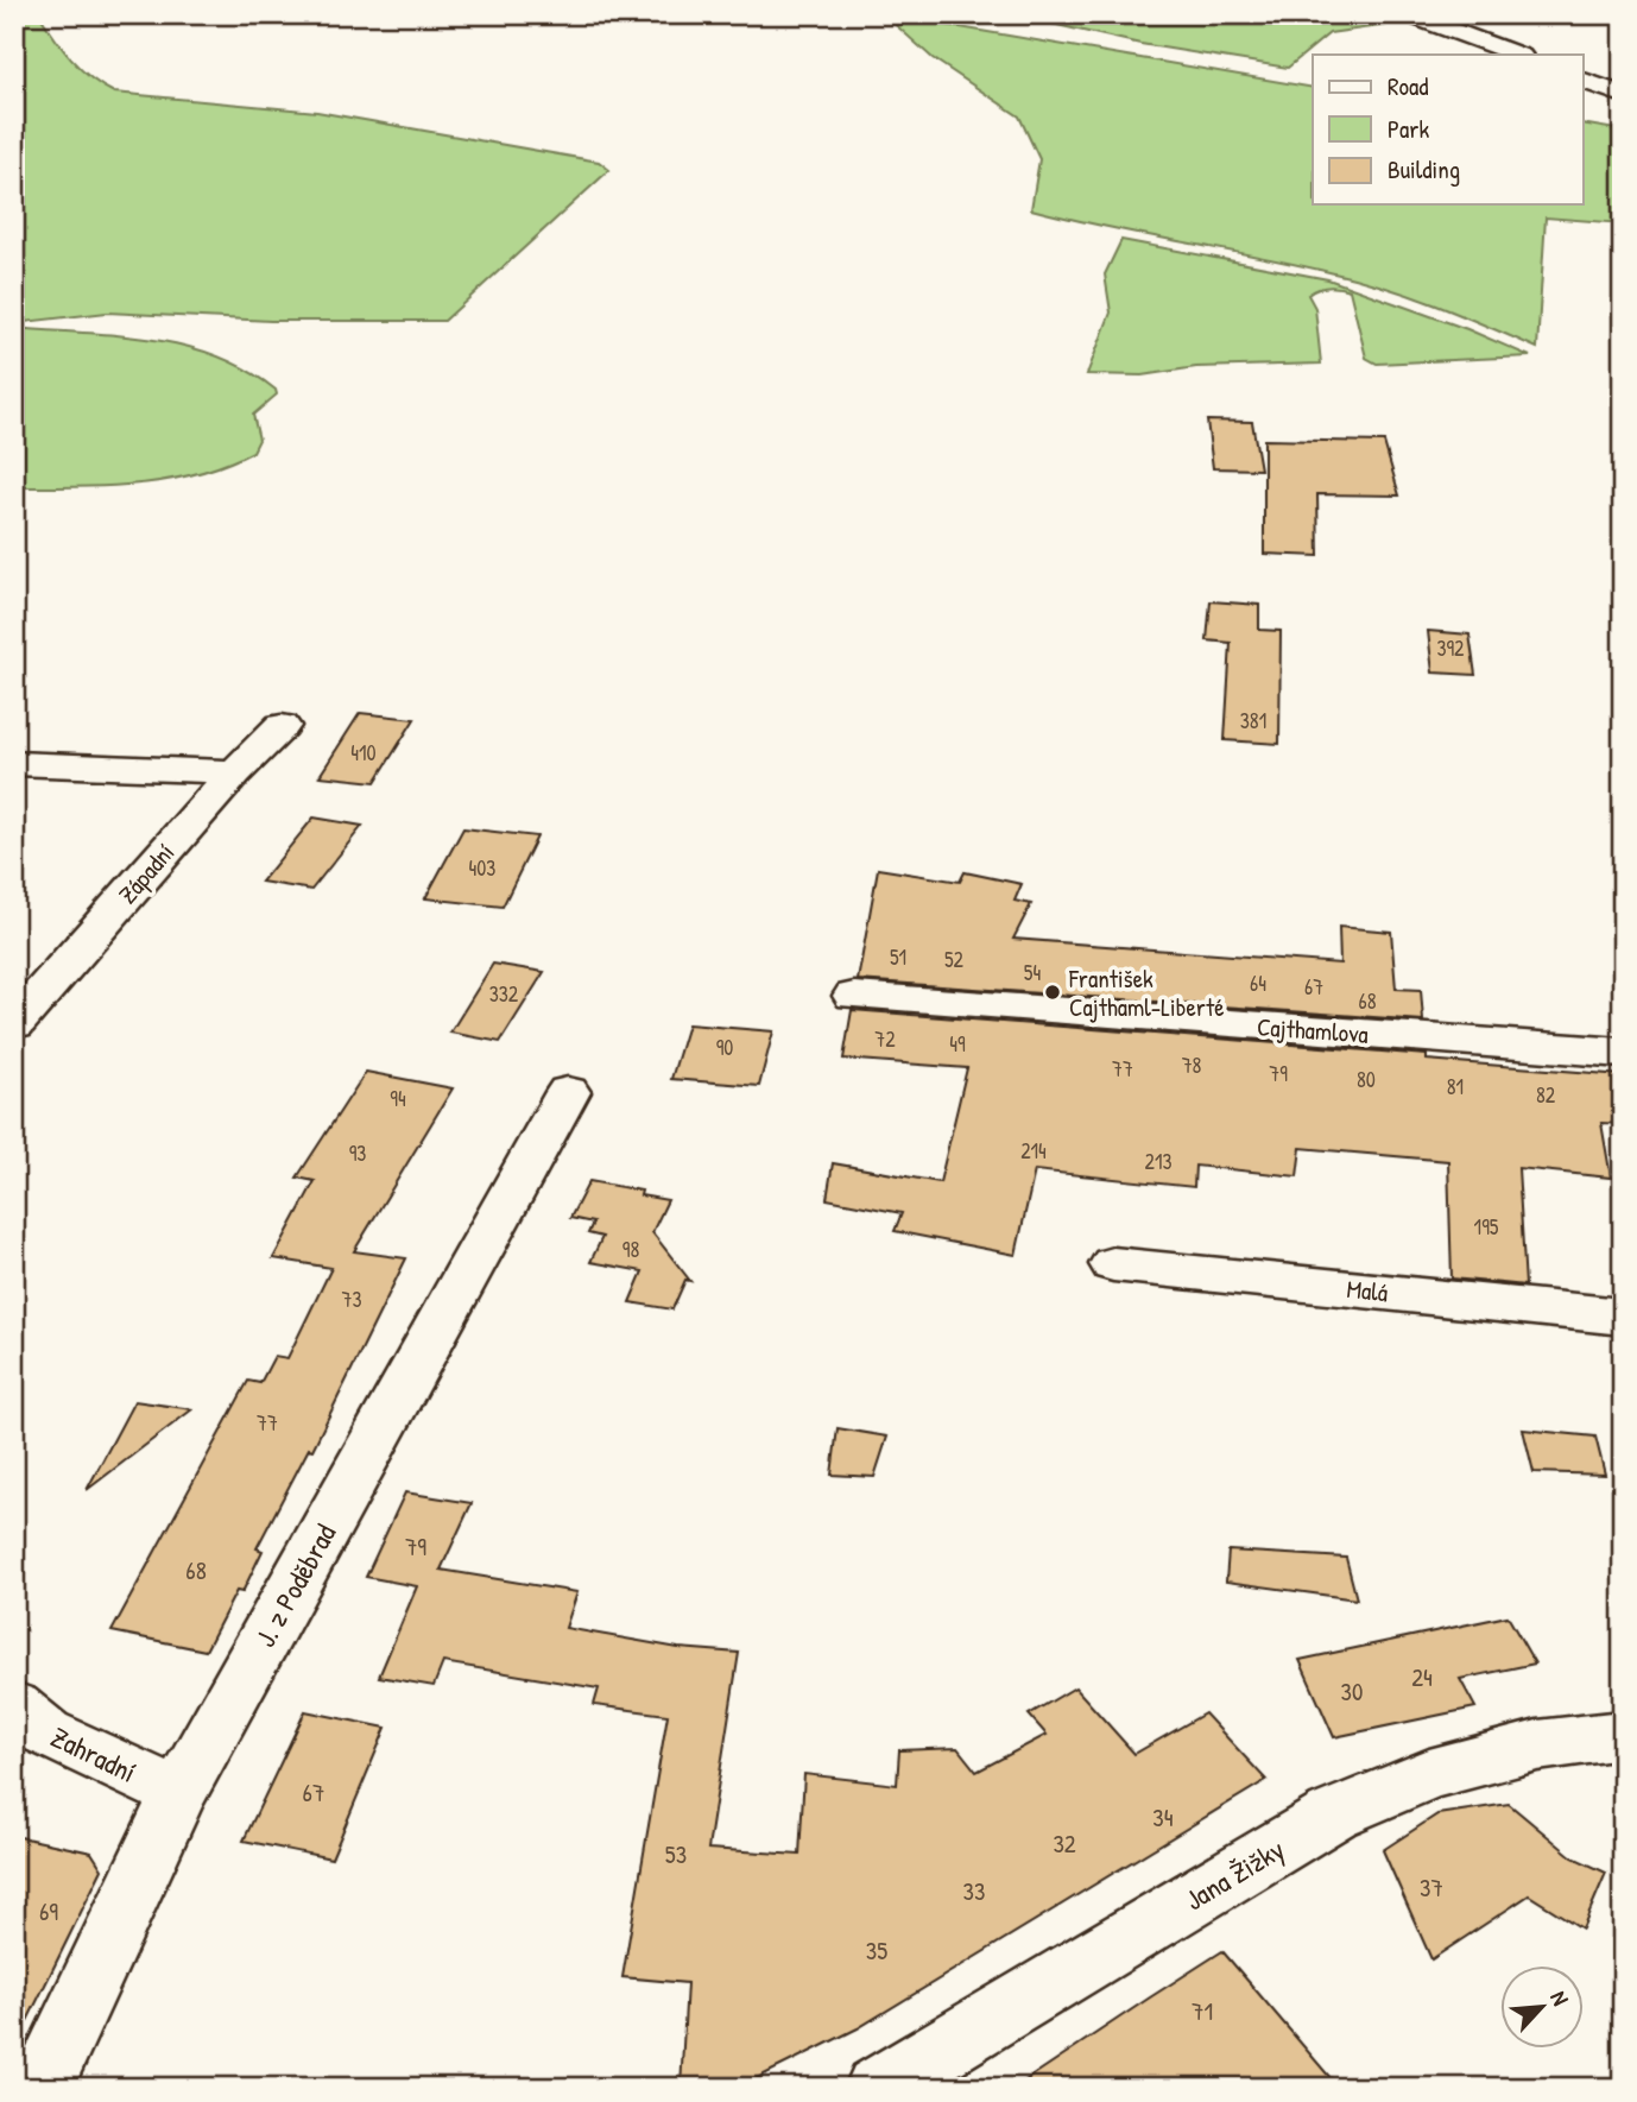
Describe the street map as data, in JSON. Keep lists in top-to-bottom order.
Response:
{
  "streets": {
    "street": [
      "Západní",
      "Cajthamlova",
      "Malá",
      "J. z Poděbrad",
      "Zahradní",
      "Jana Žižky"
    ]
  },
  "crossings": [
    ["J. z Poděbrad", "Zahradní"]
  ],
  "places": ["František Cajthaml-Liberté"],
  "house_numbers": [
    "392",
    "381",
    "410",
    "403",
    "51",
    "52",
    "54",
    "64",
    "67",
    "332",
    "68",
    "72",
    "49",
    "90",
    "78",
    "77",
    "79",
    "80",
    "81",
    "82",
    "94",
    "214",
    "93",
    "213",
    "195",
    "98",
    "73",
    "77",
    "79",
    "68",
    "24",
    "30",
    "67",
    "34",
    "32",
    "53",
    "37",
    "33",
    "69",
    "35",
    "71"
  ],
  "legend": ["Road", "Park", "Building"],
  "north": "top right"
}
